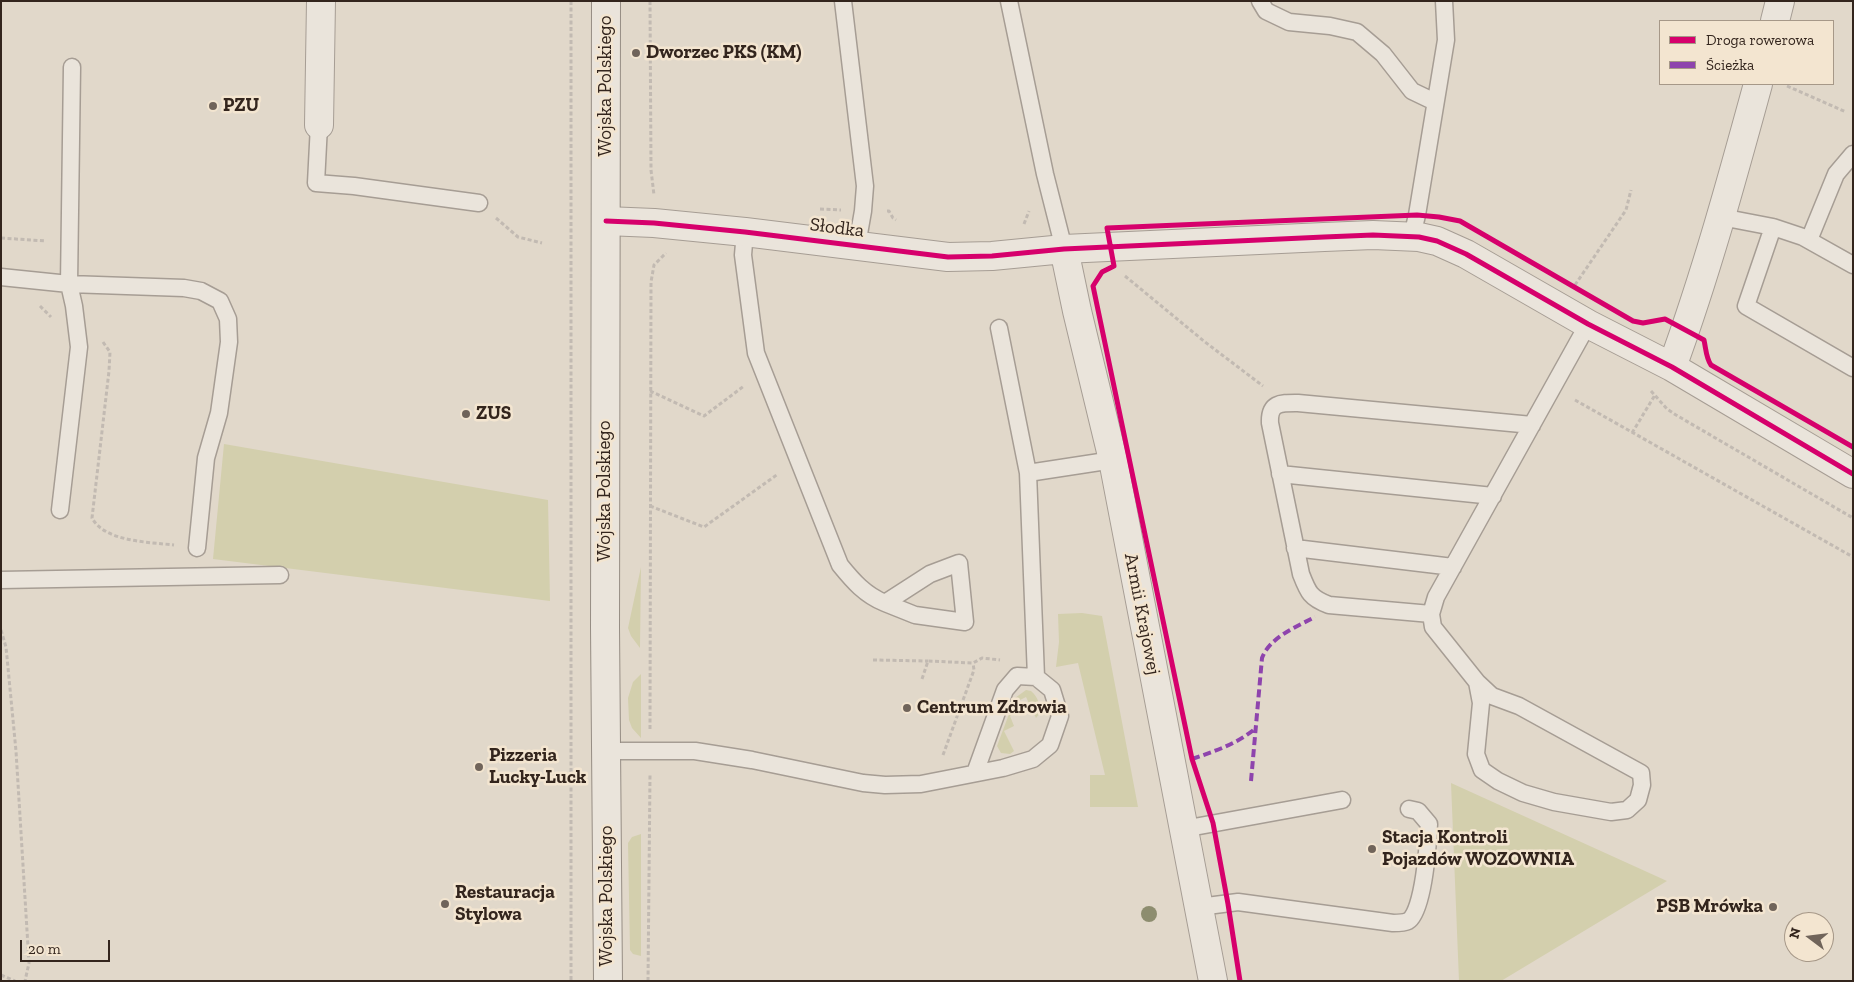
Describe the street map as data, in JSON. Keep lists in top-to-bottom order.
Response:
{
  "streets": {
    "street": ["Wojska Polskiego", "Słodka", "Armii Krajowej"]
  },
  "crossings": [
    ["Wojska Polskiego", "Słodka"],
    ["Słodka", "Armii Krajowej"]
  ],
  "places": [
    "Dworzec PKS (KM)",
    "PZU",
    "ZUS",
    "Centrum Zdrowia",
    "Pizzeria Lucky-Luck",
    "Stacja Kontroli Pojazdów WOZOWNIA",
    "Restauracja Stylowa",
    "PSB Mrówka"
  ],
  "legend": ["Droga rowerowa", "Ścieżka"],
  "scale_bar": "20 m",
  "north": "left"
}
